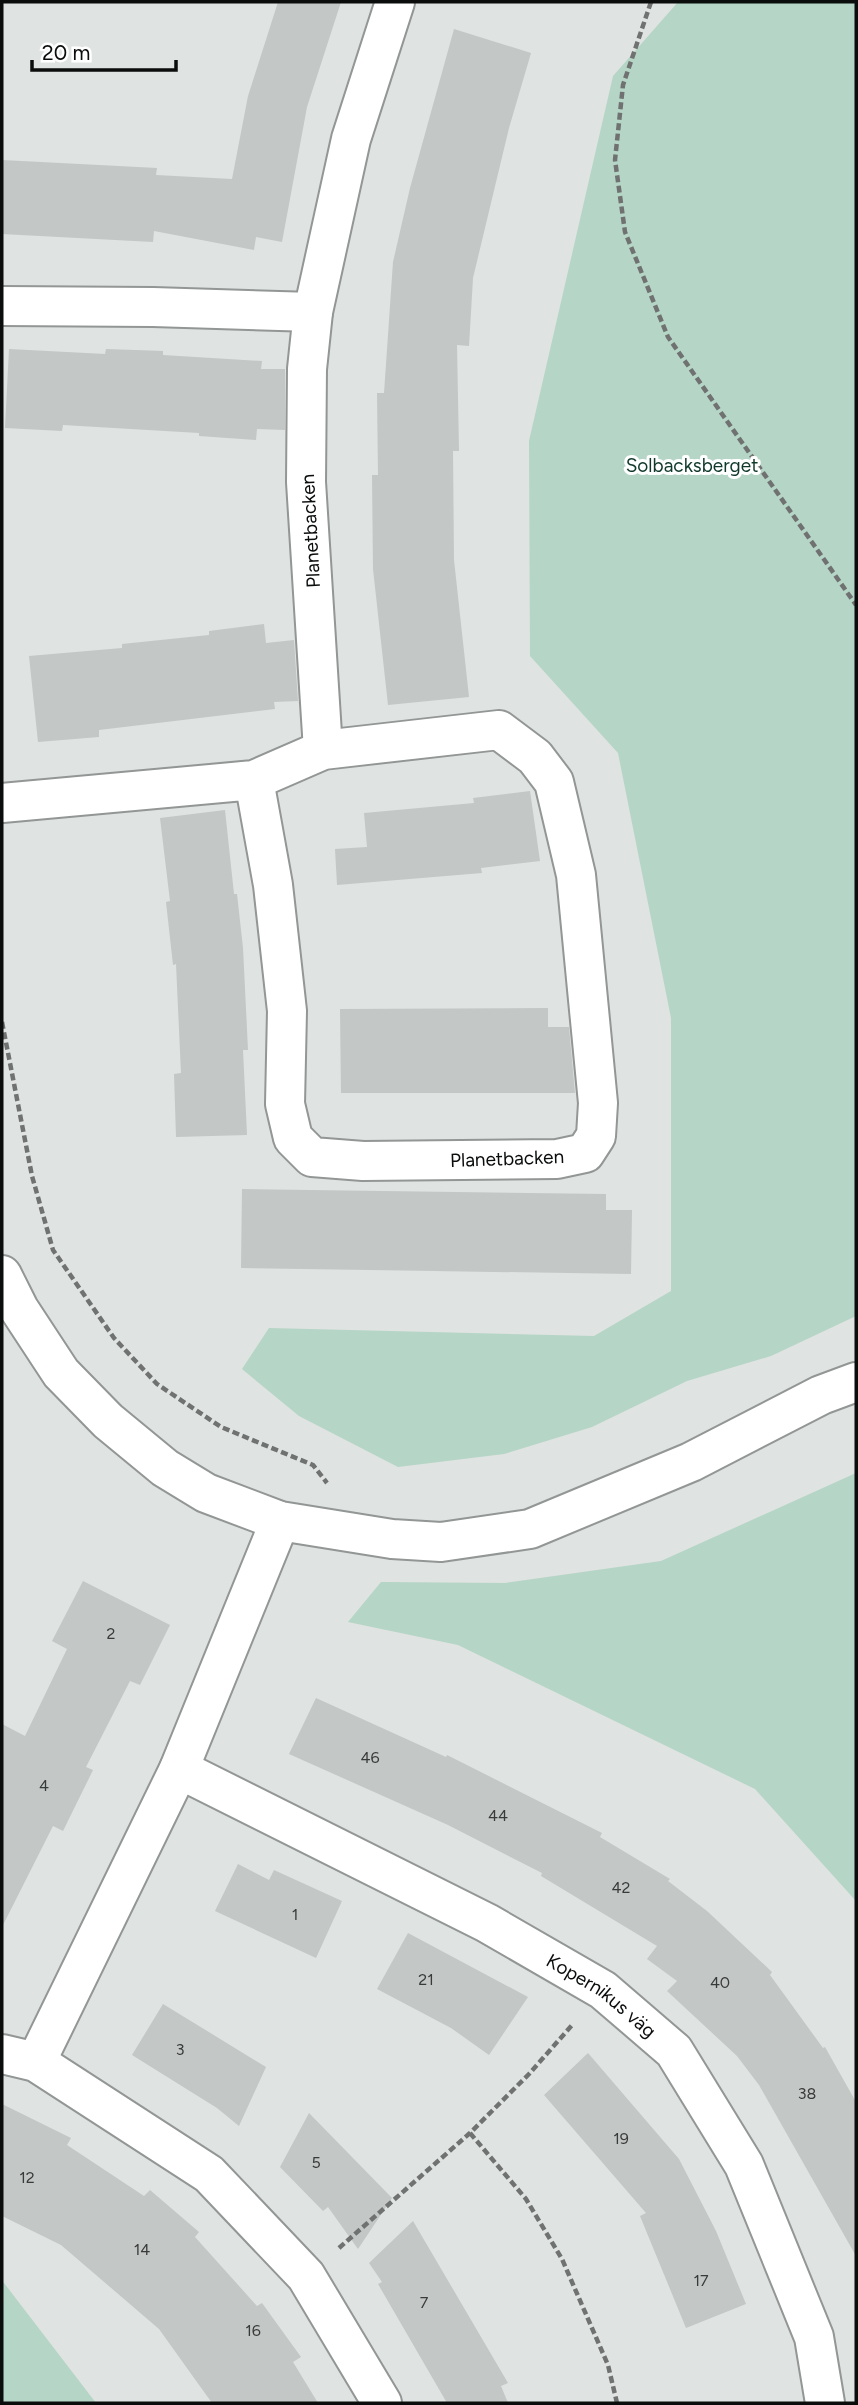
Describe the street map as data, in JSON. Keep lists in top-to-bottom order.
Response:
{
  "streets": {
    "street": ["Planetbacken", "Kopernikus väg"]
  },
  "parks": ["Solbacksberget"],
  "house_numbers": [
    "2",
    "46",
    "4",
    "44",
    "42",
    "1",
    "21",
    "40",
    "3",
    "38",
    "19",
    "5",
    "12",
    "14",
    "17",
    "7",
    "16"
  ],
  "scale_bar": "20 m"
}
